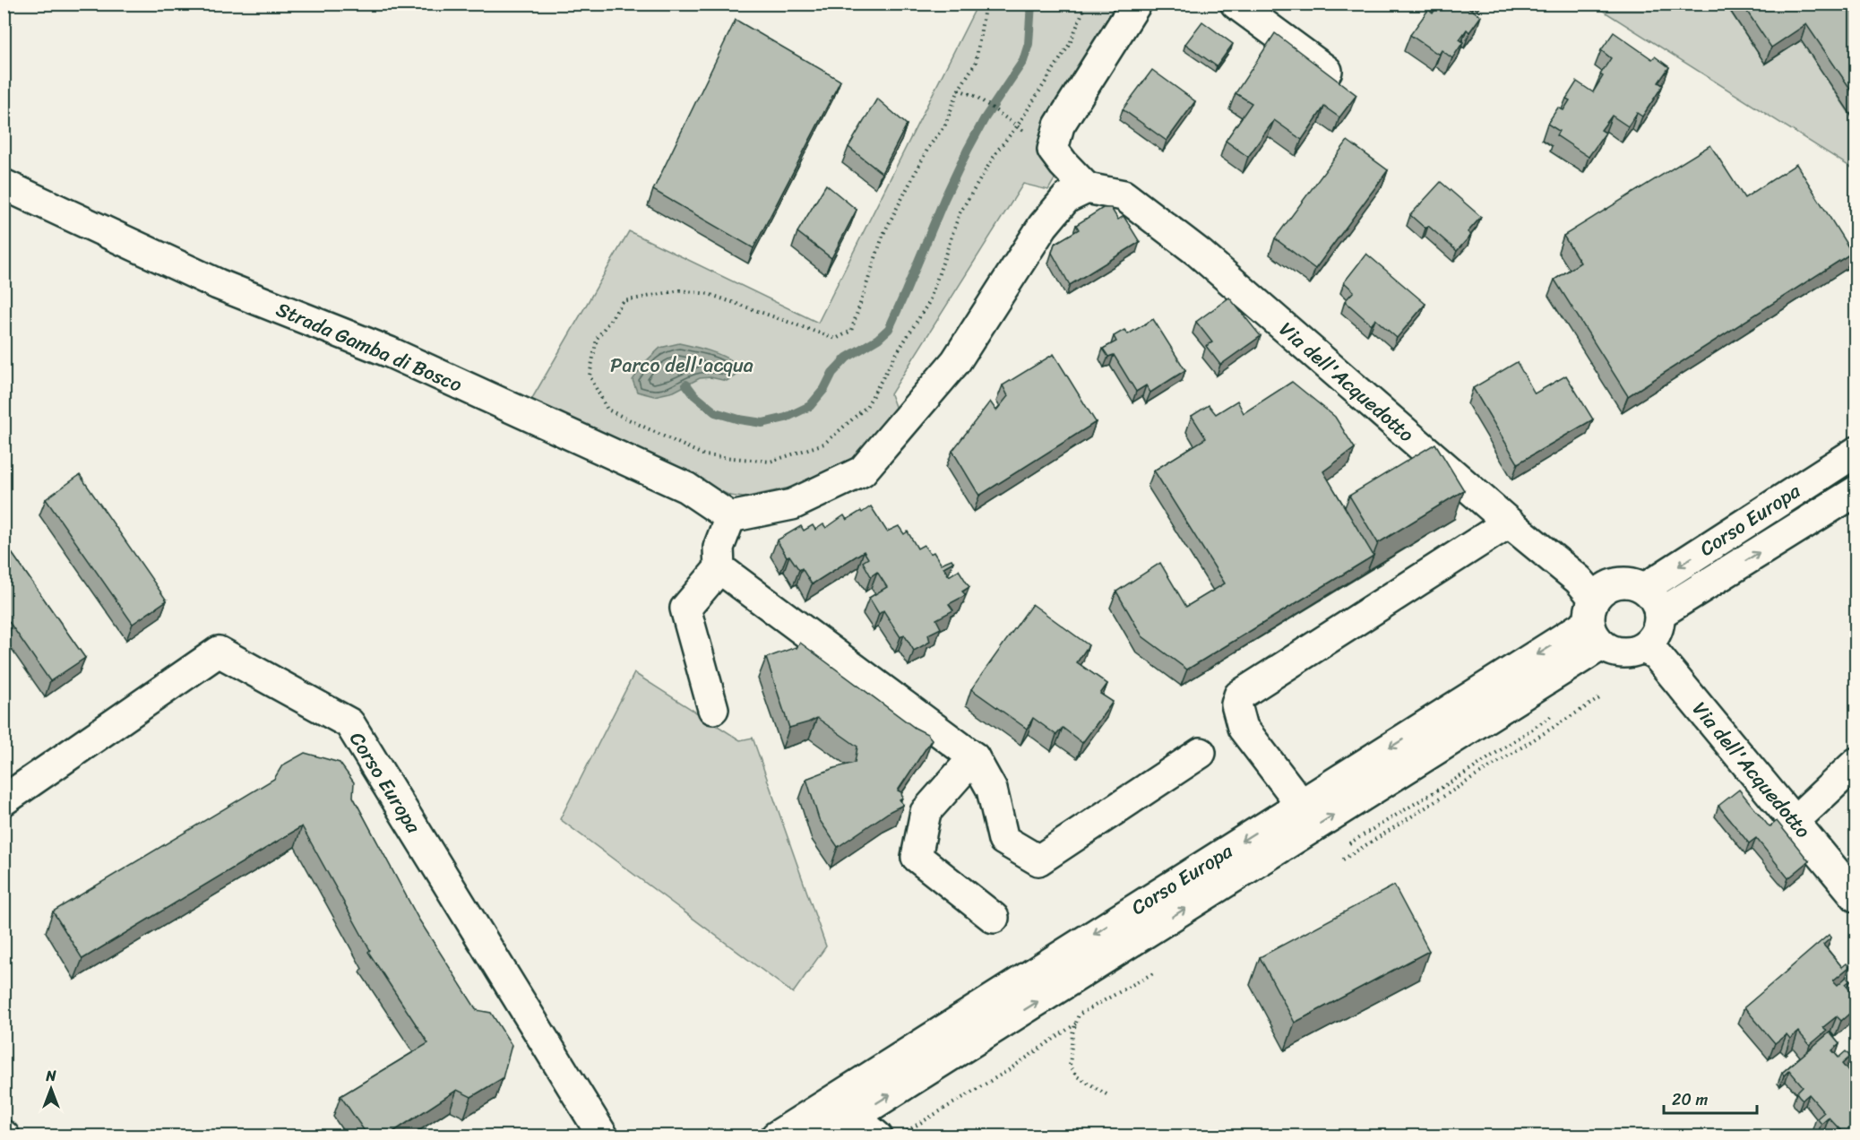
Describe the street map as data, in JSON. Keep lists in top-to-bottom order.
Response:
{
  "streets": {
    "street": ["Strada Gamba di Bosco", "Via dell'Acquedotto", "Corso Europa"]
  },
  "crossings": [
    ["Via dell'Acquedotto", "Corso Europa"]
  ],
  "parks": ["Parco dell'acqua"],
  "scale_bar": "20 m",
  "north": "top"
}
